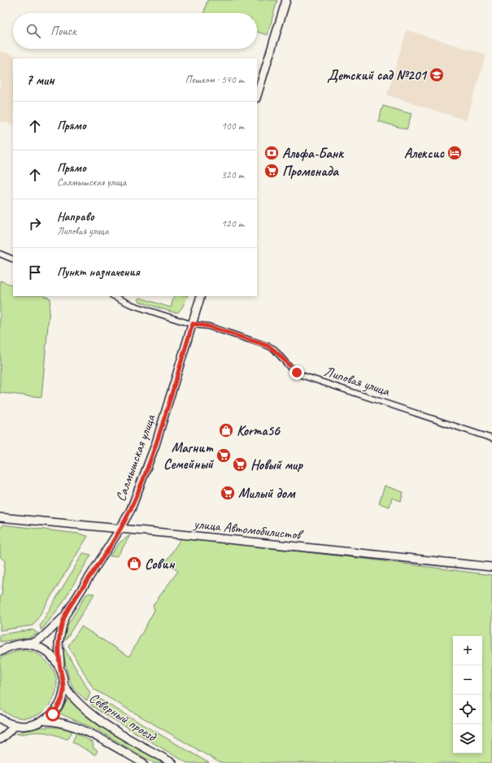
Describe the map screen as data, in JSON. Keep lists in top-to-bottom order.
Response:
{
  "streets": {
    "main road": ["Салмышская улица", "улица Автомобилистов", "Северный проезд"],
    "street": ["Липовая улица"]
  },
  "crossings": [
    ["Липовая улица", "Салмышская улица"],
    ["Салмышская улица", "улица Автомобилистов"]
  ],
  "places": {
    "school or university": ["Детский сад №201"],
    "bank": ["Альфа-Банк"],
    "hotel": ["Алексис"],
    "supermarket": [
      "Променада",
      "Магнит Семейный",
      "Новый мир",
      "Милый дом"
    ],
    "shop": ["Korma56", "Совин"]
  },
  "page": {
    "search": "Поиск",
    "heading": ["7 мин", "Пешком · 540 m"],
    "list": [
      ["Прямо", "100 m"],
      ["Прямо", "Салмышская улица", "320 m"],
      ["Направо", "Липовая улица", "120 m"],
      "Пункт назначения"
    ],
    "map_buttons": ["+", "−"]
  }
}
